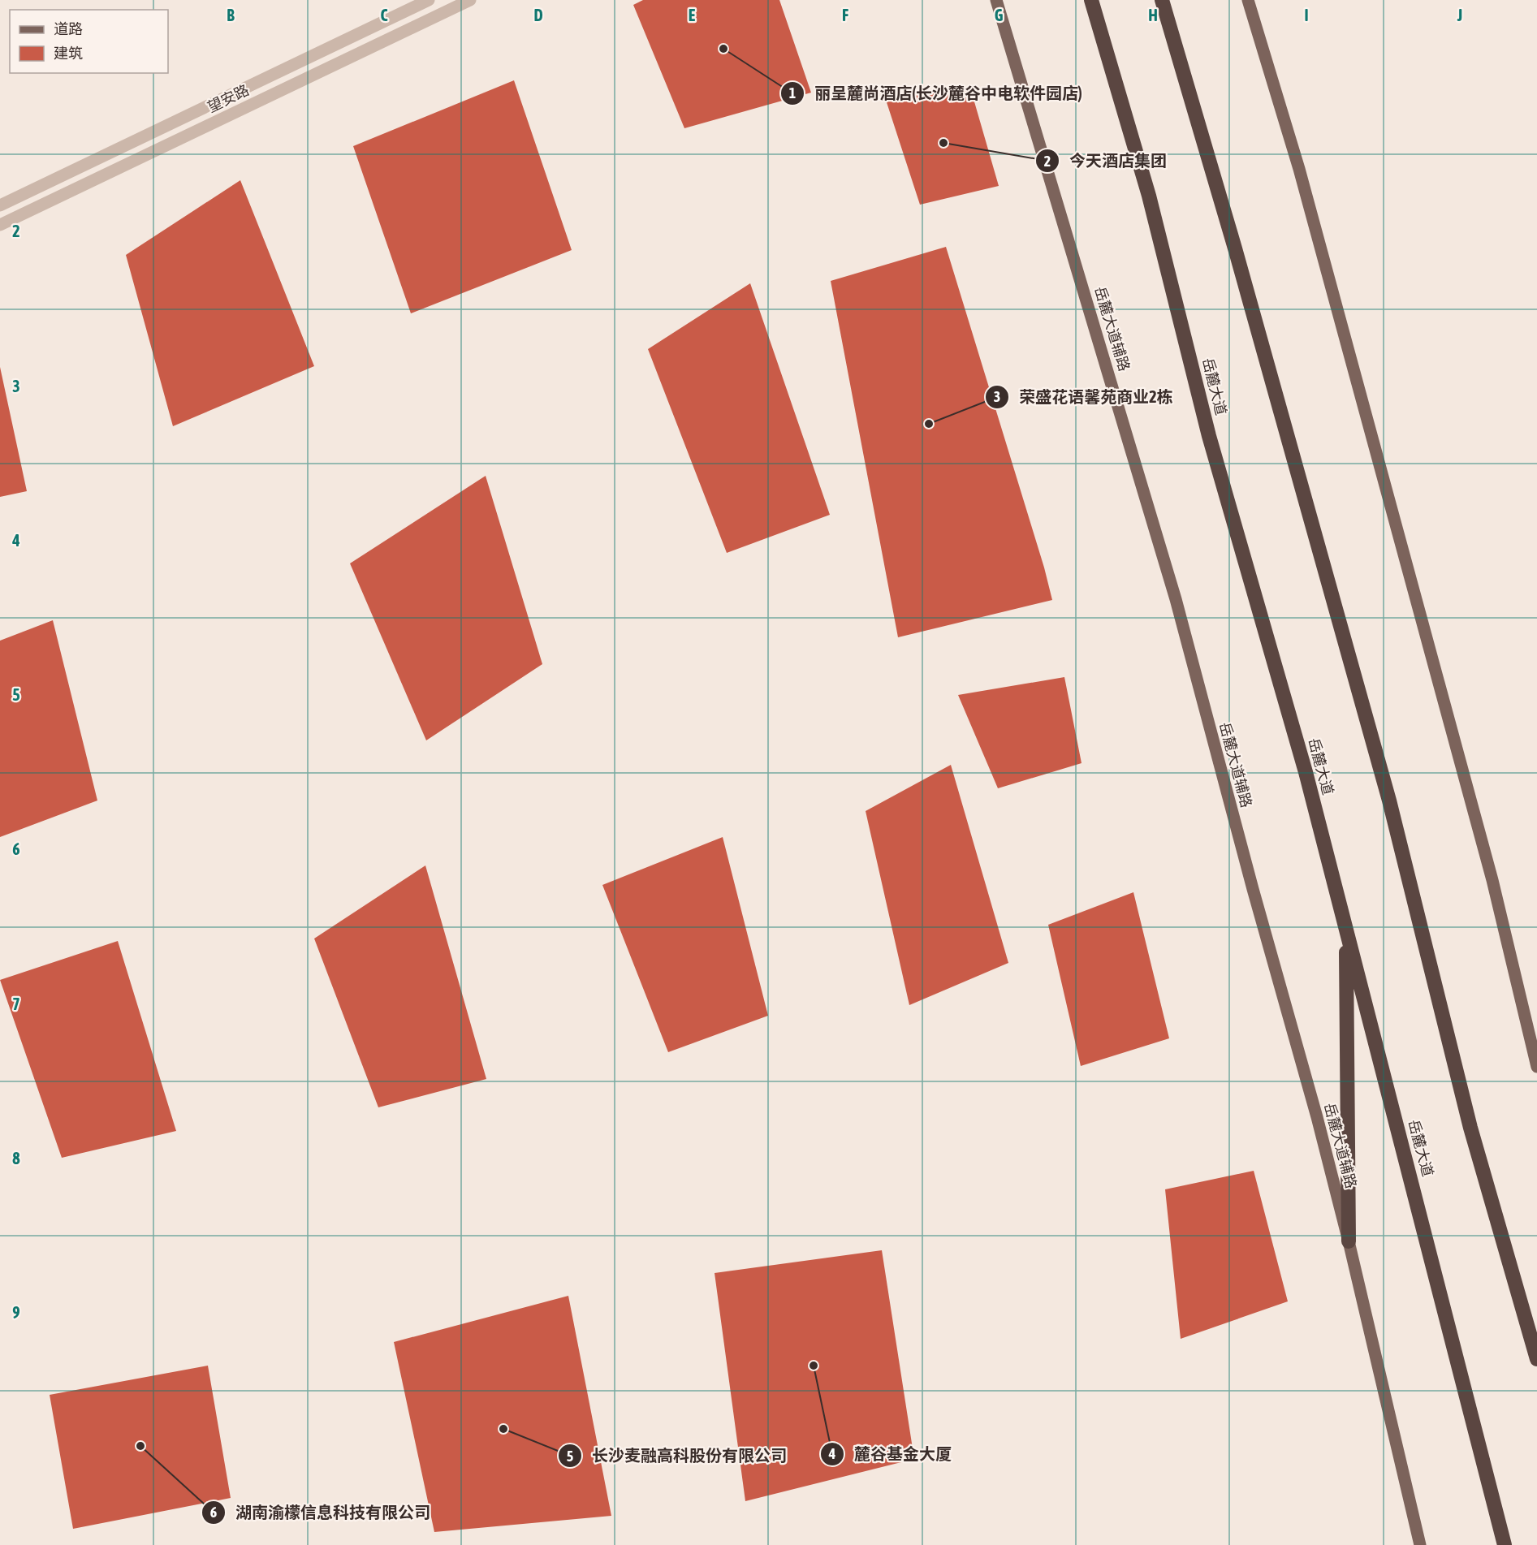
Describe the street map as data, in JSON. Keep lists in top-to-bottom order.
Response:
{
  "streets": {
    "highway": ["岳麓大道"],
    "main road": ["岳麓大道辅路"],
    "street": ["望安路"]
  },
  "places": [
    "丽呈麓尚酒店(长沙麓谷中电软件园店)",
    "今天酒店集团",
    "荣盛花语馨苑商业2栋",
    "麓谷基金大厦",
    "长沙麦融高科股份有限公司",
    "湖南渝檬信息科技有限公司"
  ],
  "legend": ["道路", "建筑"],
  "grid": {
    "columns": [
      "B",
      "C",
      "D",
      "E",
      "F",
      "G",
      "H",
      "I",
      "J"
    ],
    "rows": [
      "2",
      "3",
      "4",
      "5",
      "6",
      "7",
      "8",
      "9"
    ]
  }
}
